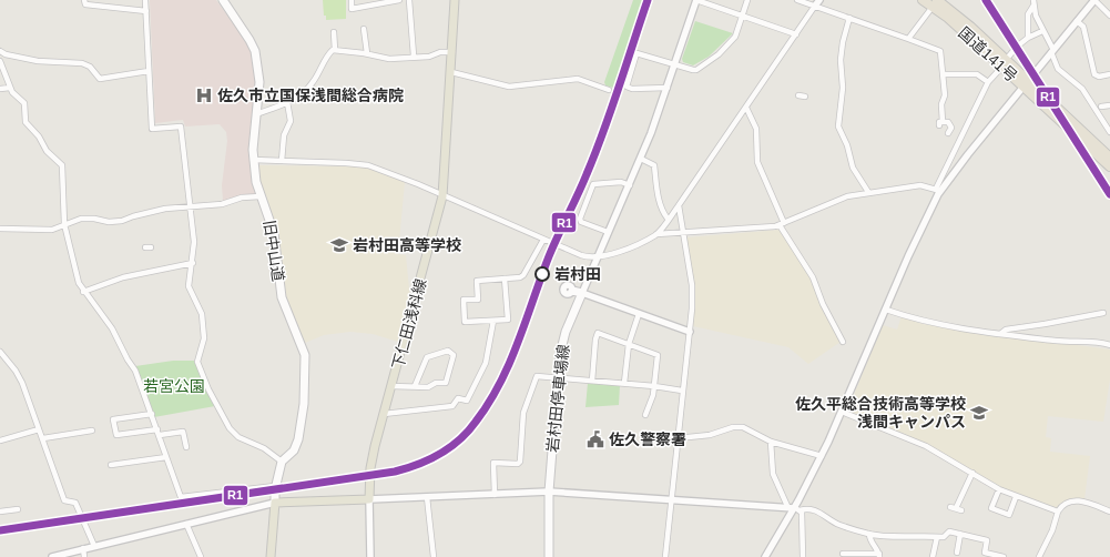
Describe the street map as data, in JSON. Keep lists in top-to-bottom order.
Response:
{
  "streets": {
    "highway": ["国道141号"],
    "main road": ["旧中山道", "下仁田浅科線", "岩村田停車場線"]
  },
  "parks": ["若宮公園"],
  "places": {
    "hospital": ["佐久市立国保浅間総合病院"],
    "school or university": ["岩村田高等学校", "佐久平総合技術高等学校 浅間キャンパス"],
    "other": ["岩村田"],
    "public building": ["佐久警察署"]
  },
  "lines": ["transit line R1"]
}
